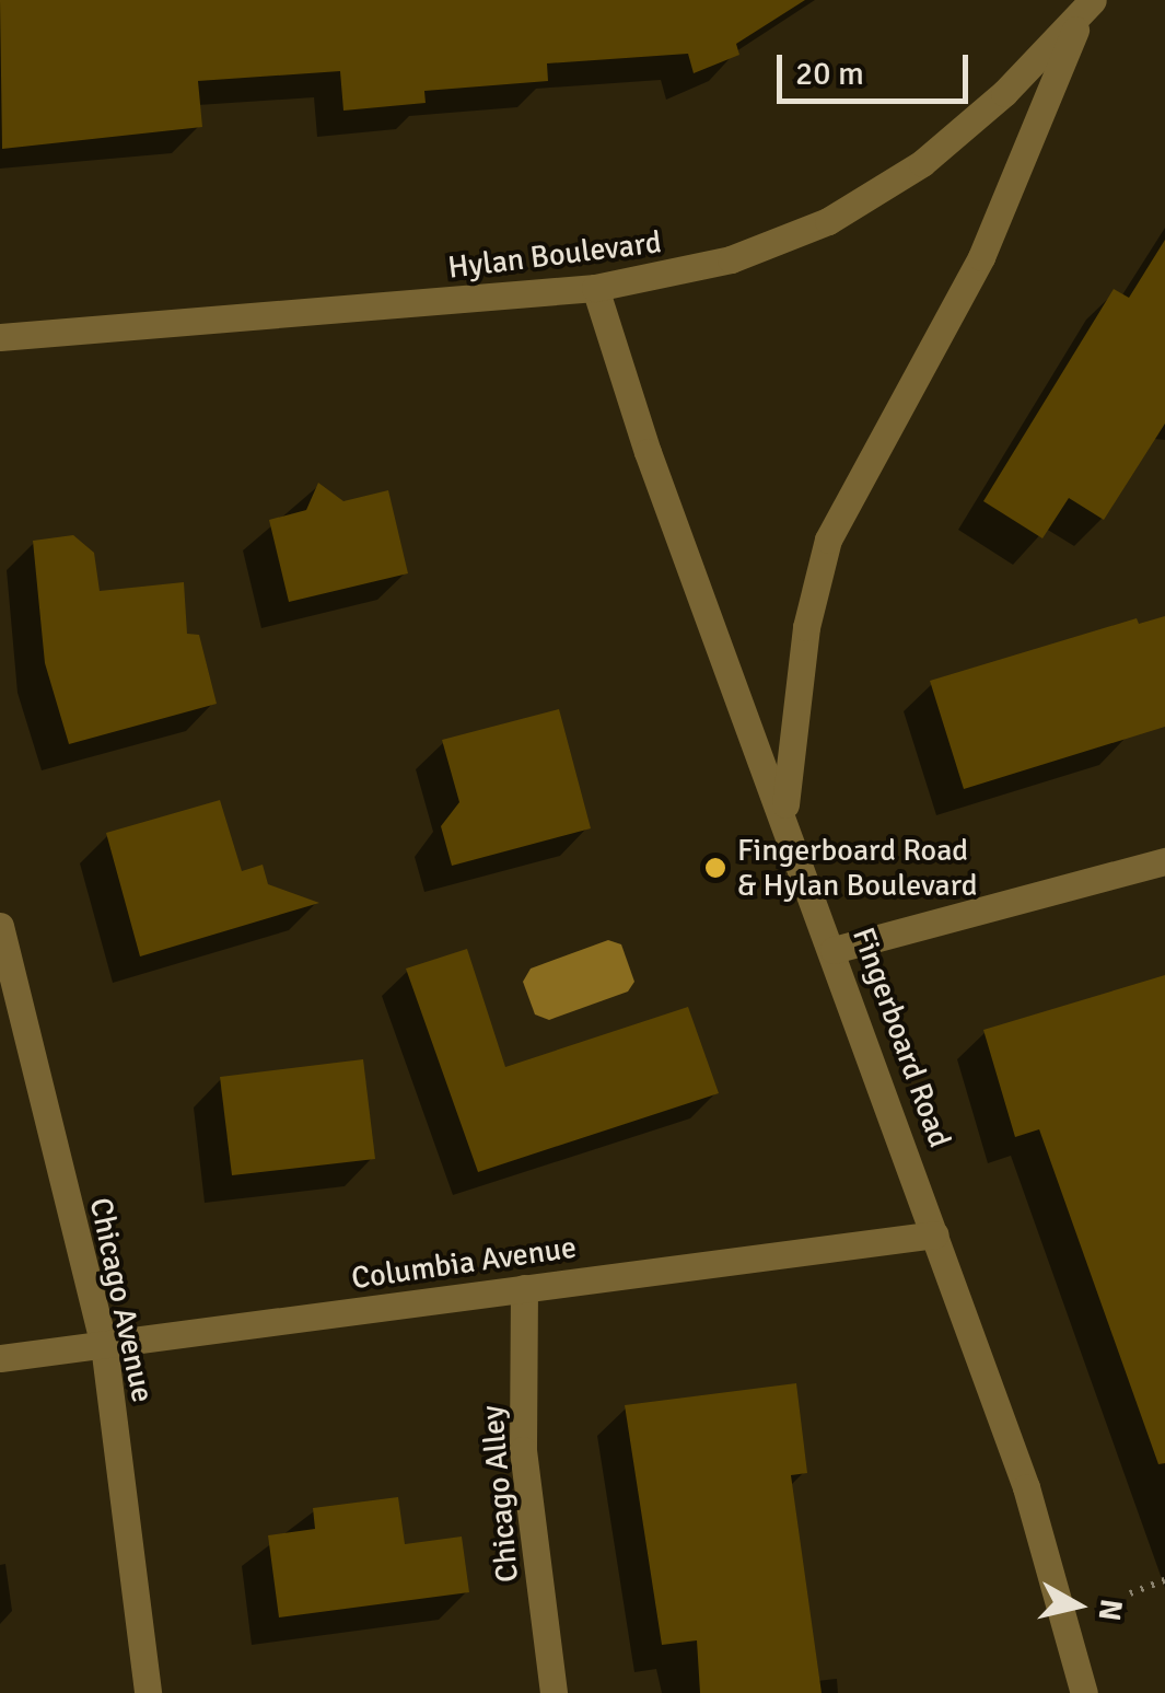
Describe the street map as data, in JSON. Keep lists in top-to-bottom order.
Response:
{
  "streets": {
    "street": [
      "Hylan Boulevard",
      "Fingerboard Road",
      "Columbia Avenue",
      "Chicago Avenue",
      "Chicago Alley"
    ]
  },
  "crossings": [
    ["Hylan Boulevard", "Fingerboard Road"],
    ["Fingerboard Road", "Columbia Avenue"],
    ["Columbia Avenue", "Chicago Avenue"],
    ["Columbia Avenue", "Chicago Alley"]
  ],
  "places": ["Fingerboard Road & Hylan Boulevard"],
  "scale_bar": "20 m",
  "north": "right"
}
